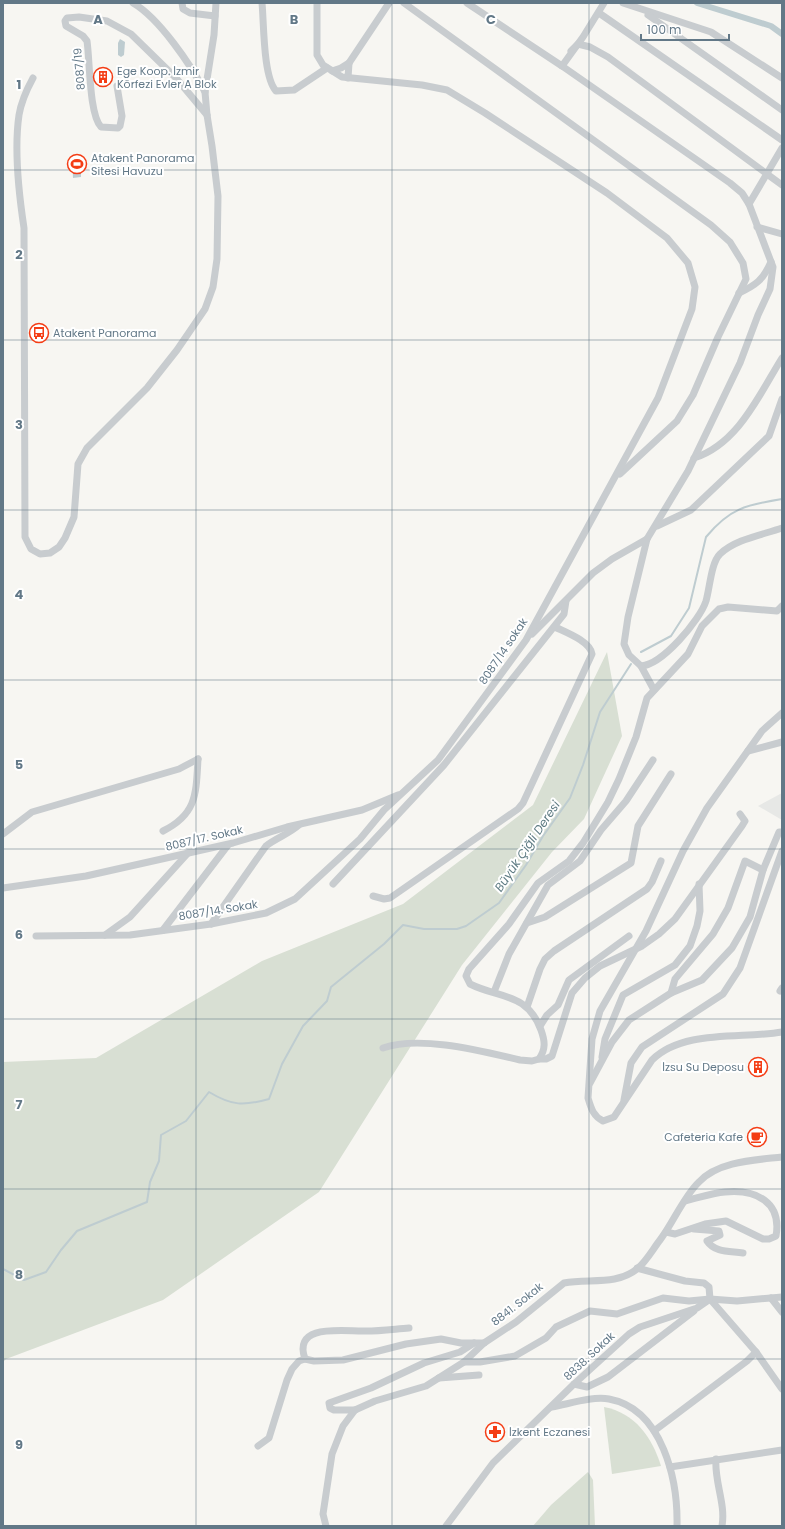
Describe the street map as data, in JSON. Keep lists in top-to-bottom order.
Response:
{
  "streets": {
    "street": [
      "8087/19",
      "8087/14 sokak",
      "8087/17. Sokak",
      "8087/14. Sokak",
      "8841. Sokak",
      "8838. Sokak"
    ]
  },
  "crossings": [
    ["8087/14 sokak", "8087/17. Sokak"],
    ["8087/14 sokak", "8087/14. Sokak"],
    ["8087/17. Sokak", "8087/14. Sokak"]
  ],
  "water": ["Büyük Çiğli Deresi"],
  "places": {
    "building": ["Ege Koop. İzmir Körfezi Evler A Blok", "İzsu Su Deposu"],
    "sports": ["Atakent Panorama Sitesi Havuzu"],
    "bus stop": ["Atakent Panorama"],
    "cafe": ["Cafeteria Kafe"],
    "pharmacy": ["İzkent Eczanesi"]
  },
  "scale_bar": "100 m",
  "grid": {
    "columns": ["A", "B", "C"],
    "rows": [
      "1",
      "2",
      "3",
      "4",
      "5",
      "6",
      "7",
      "8",
      "9"
    ]
  }
}
